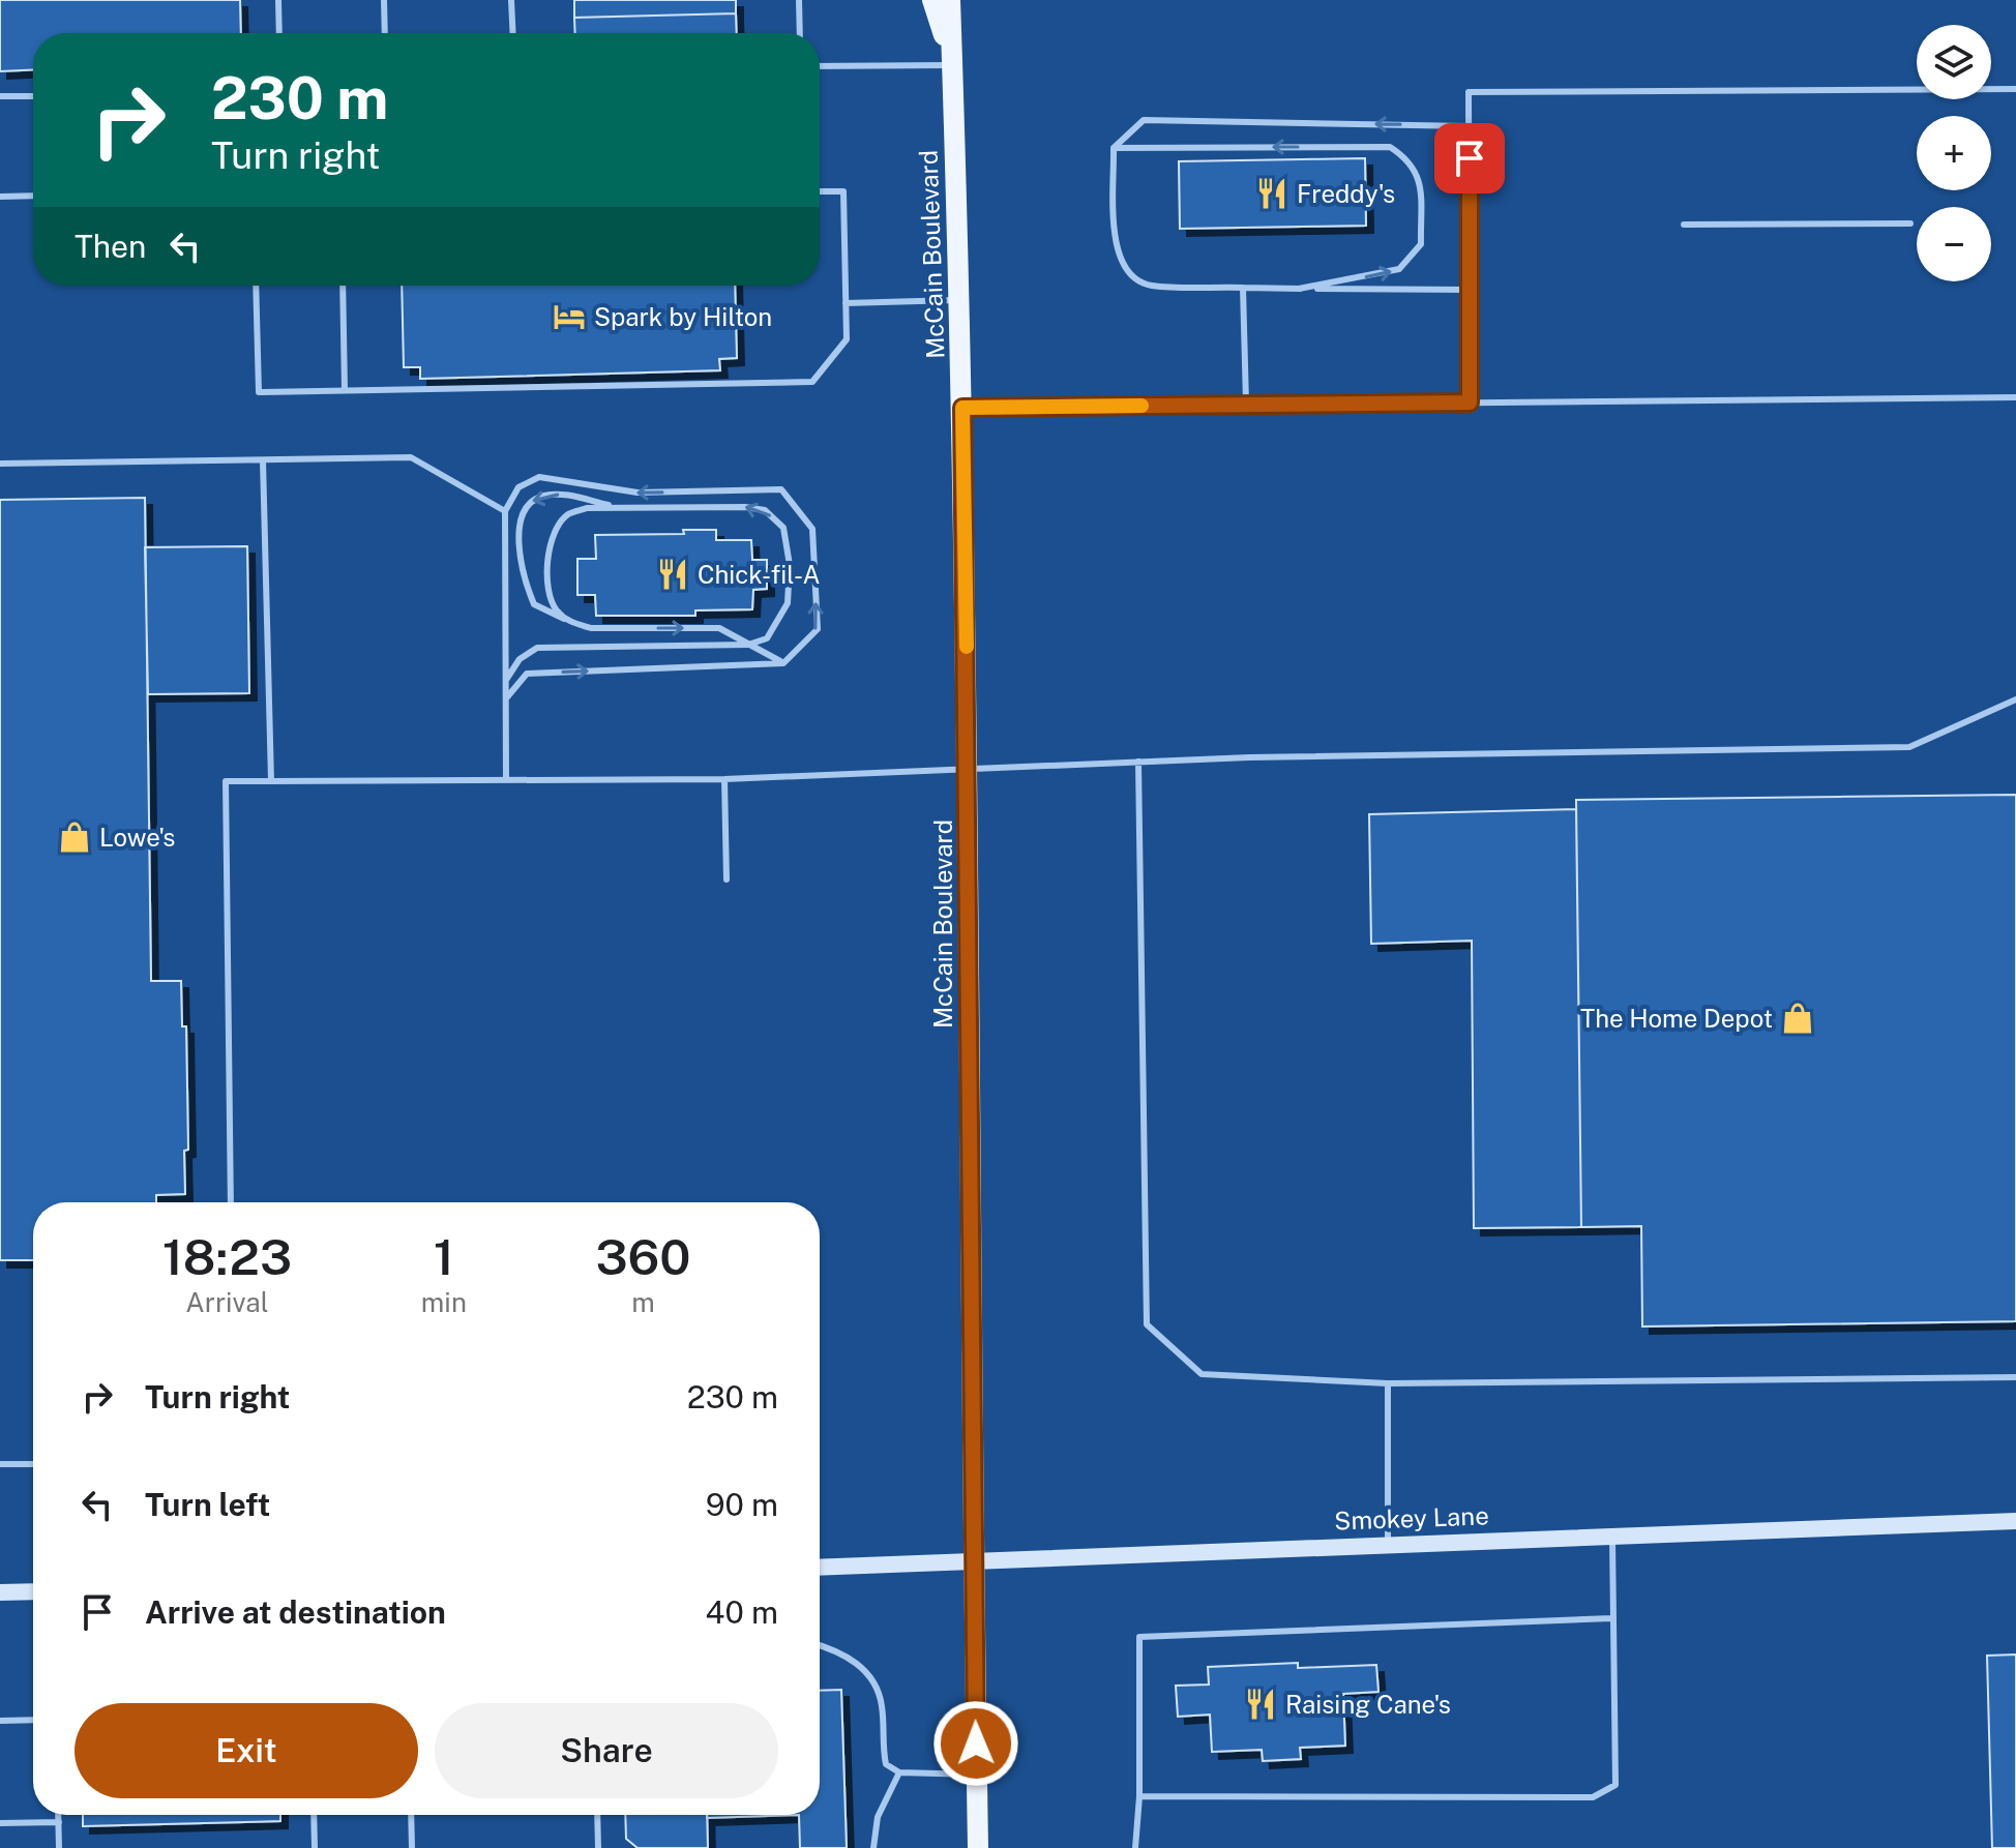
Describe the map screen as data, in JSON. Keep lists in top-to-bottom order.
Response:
{
  "streets": {
    "main road": ["McCain Boulevard"],
    "street": ["Smokey Lane"]
  },
  "crossings": [
    ["McCain Boulevard", "Smokey Lane"]
  ],
  "places": {
    "restaurant": ["Freddy's", "Chick-fil-A", "Raising Cane's"],
    "hotel": ["Spark by Hilton"],
    "shop": ["Lowe's", "The Home Depot"]
  },
  "page": {
    "map_buttons": ["+", "−"],
    "turn": ["230 m", "Turn right"],
    "then": "Then",
    "eta": [
      "18:23",
      "Arrival",
      "1",
      "min",
      "360",
      "m"
    ],
    "list": [
      {
        "name": "Turn right",
        "value": "230 m"
      },
      {
        "name": "Turn left",
        "value": "90 m"
      },
      {
        "name": "Arrive at destination",
        "value": "40 m"
      }
    ],
    "buttons": ["Exit", "Share"]
  }
}
